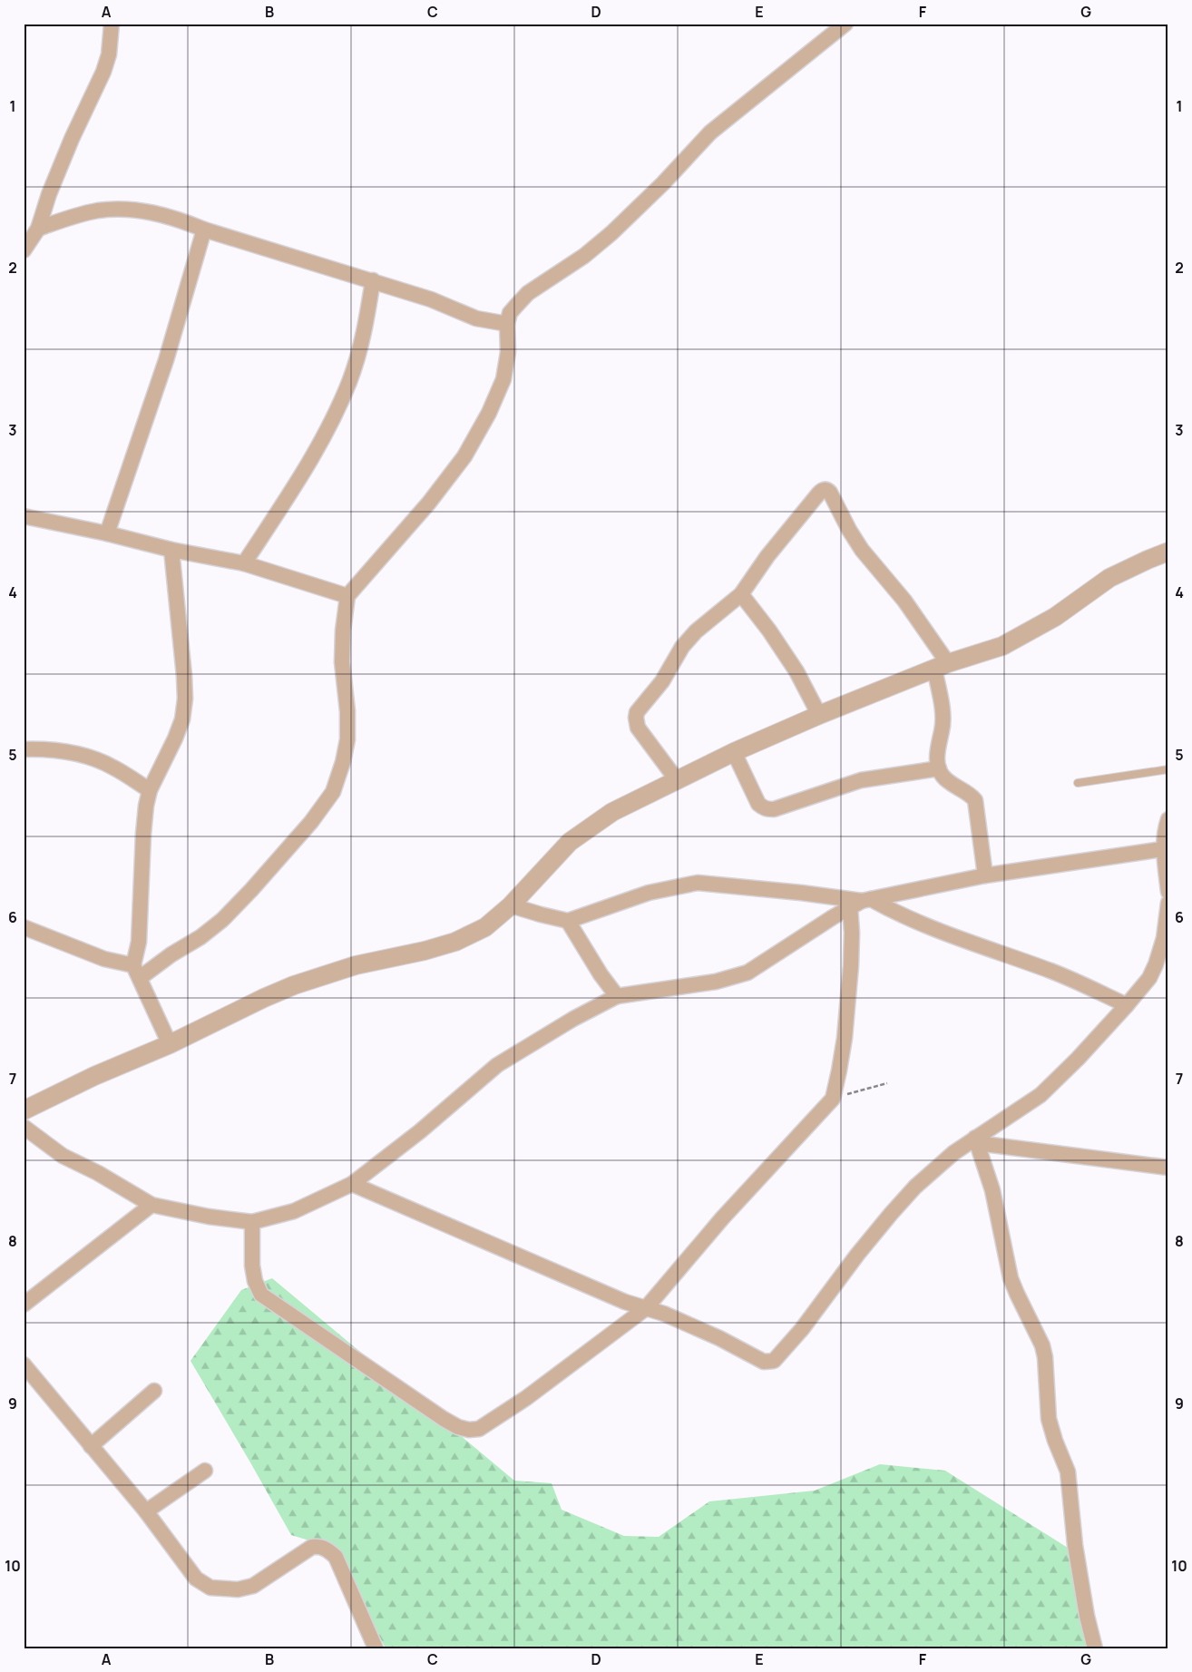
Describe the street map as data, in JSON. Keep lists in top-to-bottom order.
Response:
{
  "grid": {
    "columns": [
      "A",
      "B",
      "C",
      "D",
      "E",
      "F",
      "G"
    ],
    "rows": [
      "1",
      "2",
      "3",
      "4",
      "5",
      "6",
      "7",
      "8",
      "9",
      "10"
    ]
  }
}
